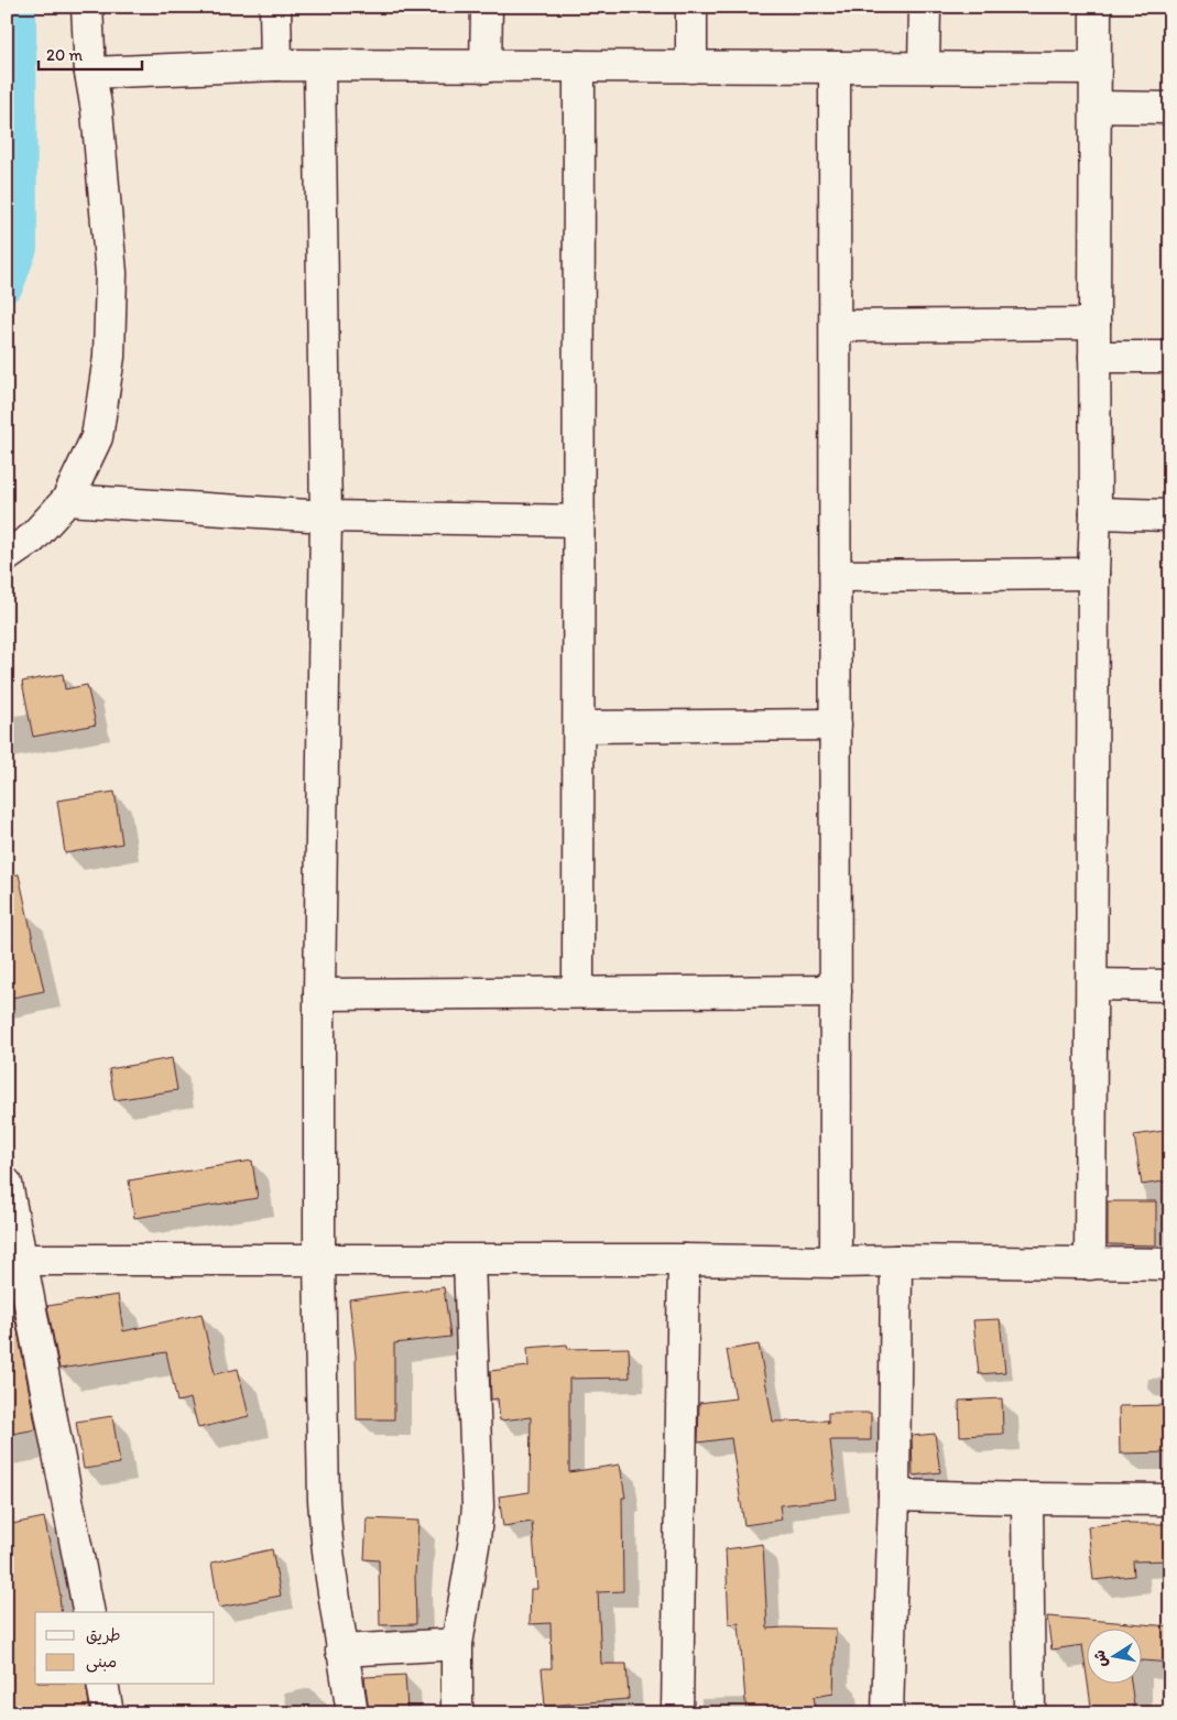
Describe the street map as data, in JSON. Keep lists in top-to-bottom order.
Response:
{
  "legend": ["طريق", "مبنى"],
  "scale_bar": "20 m",
  "north": "left"
}
